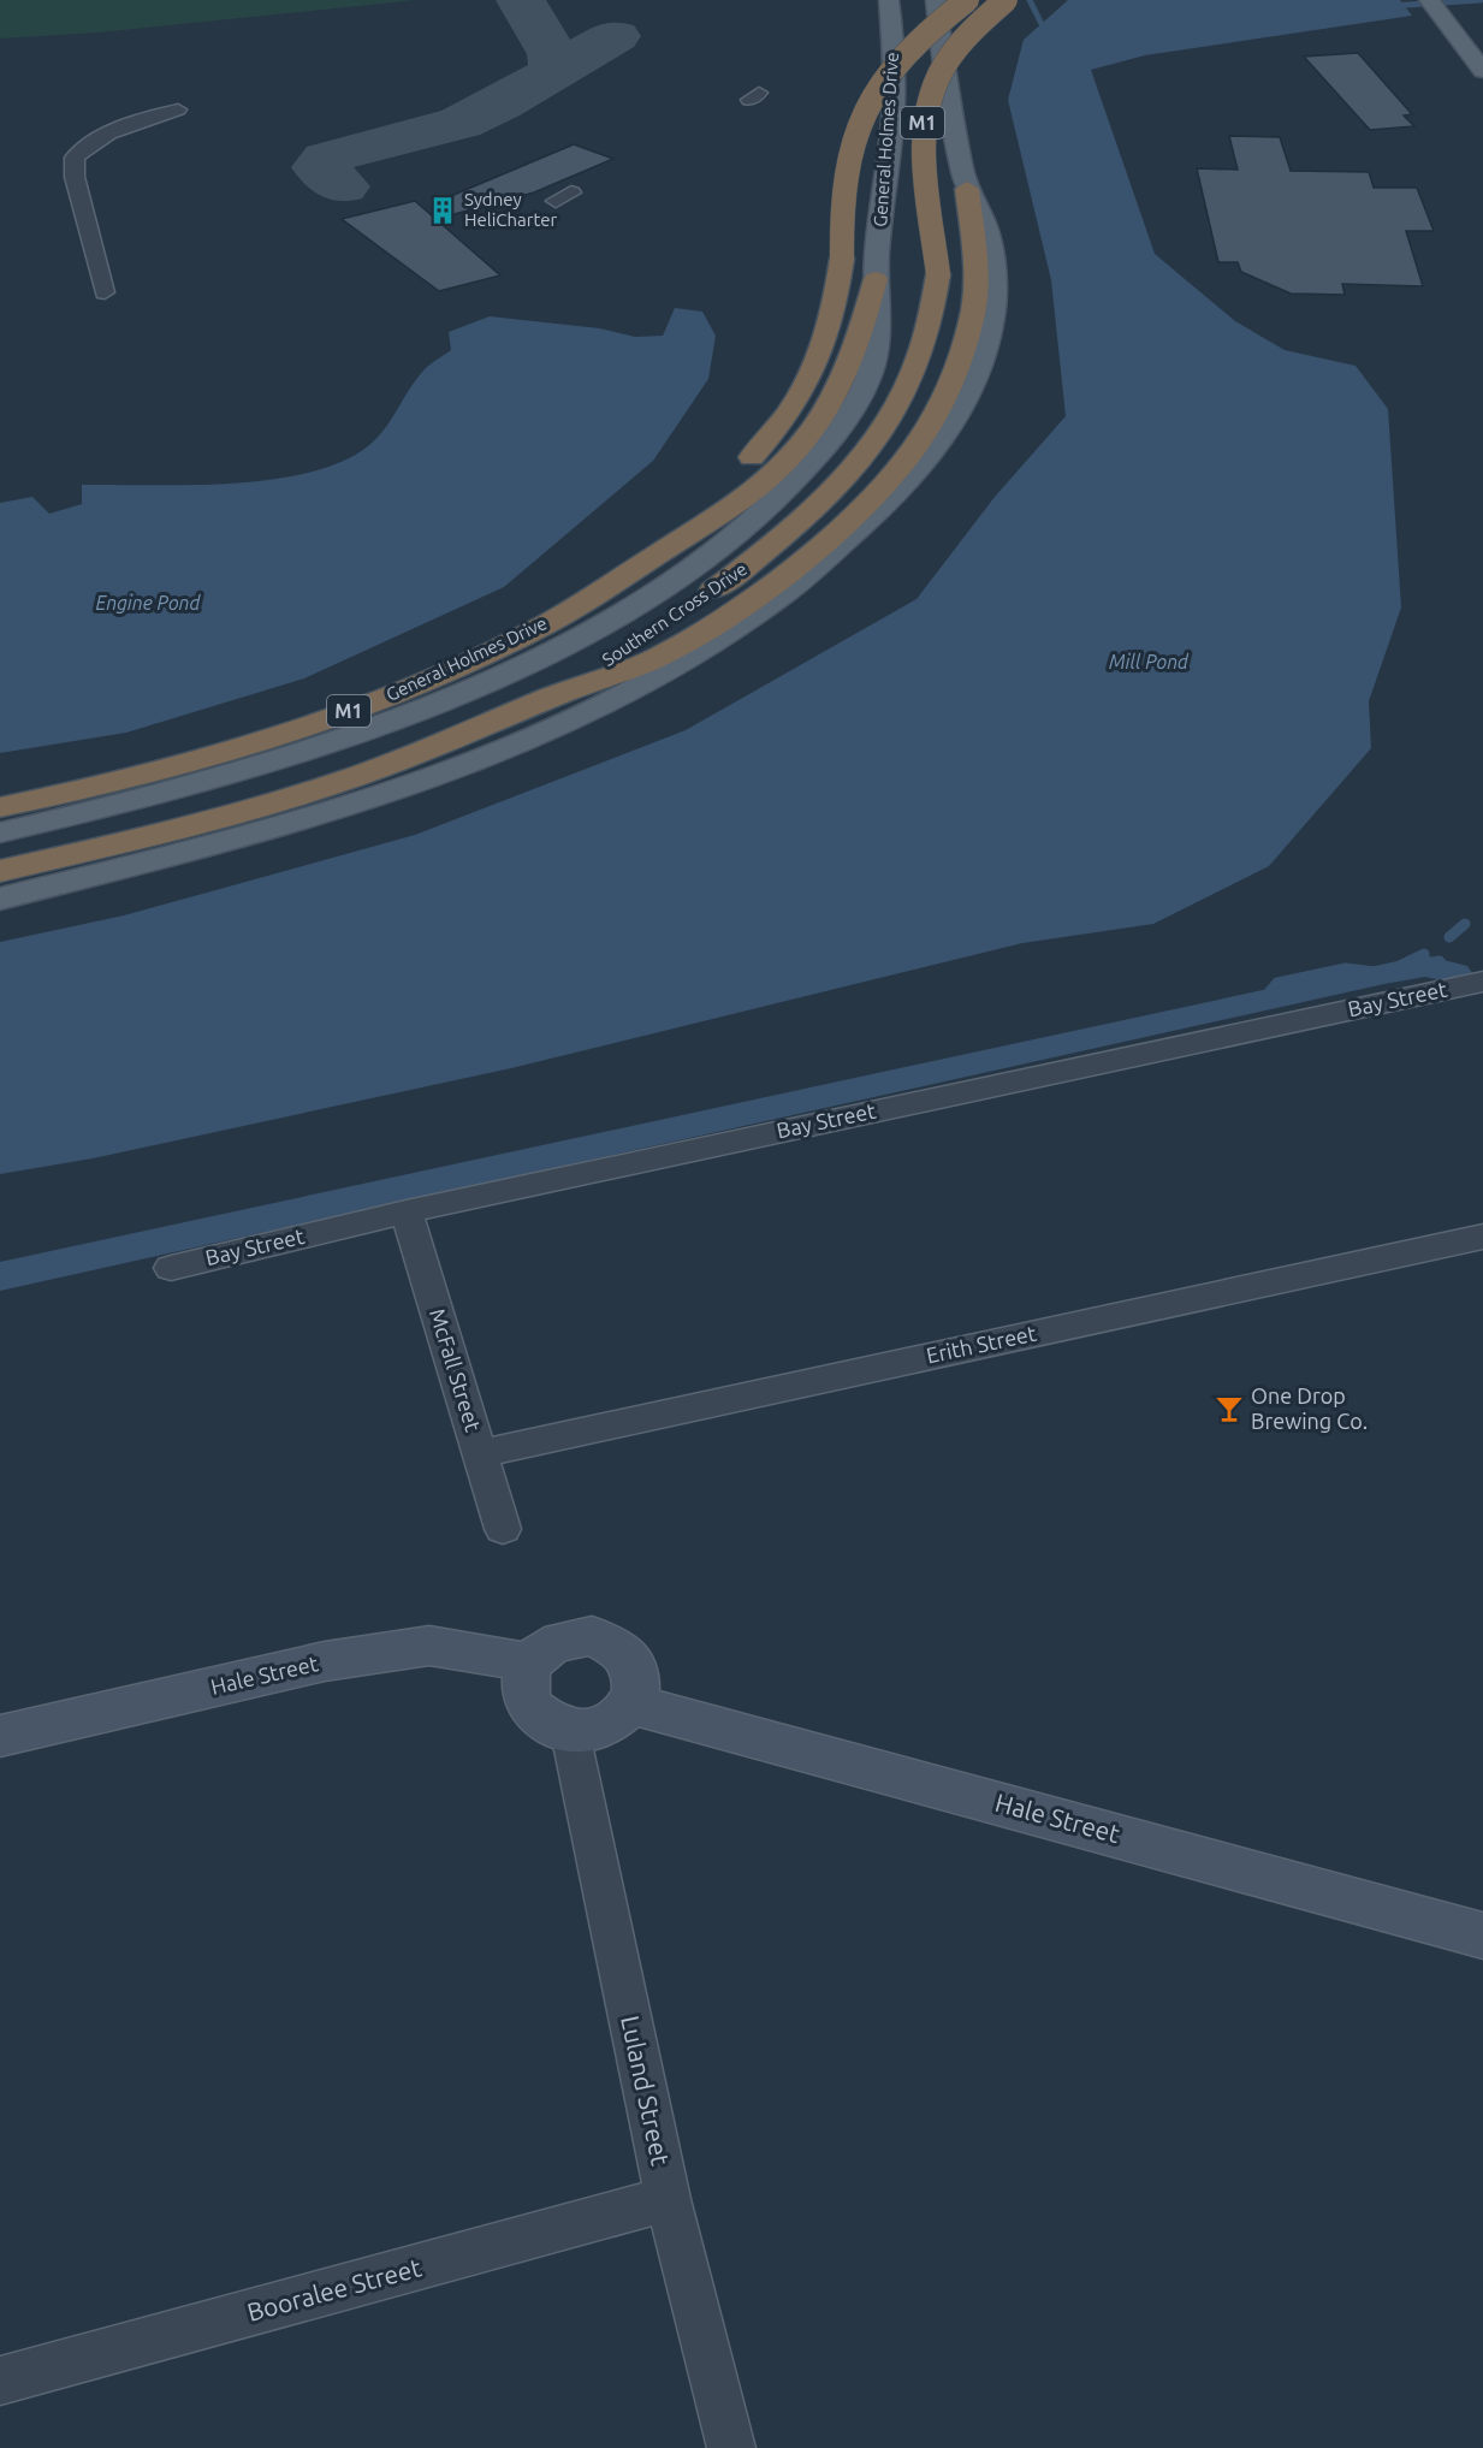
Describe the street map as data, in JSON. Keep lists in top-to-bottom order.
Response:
{
  "streets": {
    "highway": ["M1", "General Holmes Drive", "Southern Cross Drive"],
    "street": [
      "Bay Street",
      "Erith Street",
      "McFall Street",
      "Hale Street",
      "Luland Street",
      "Booralee Street"
    ]
  },
  "crossings": [
    ["M1", "General Holmes Drive"],
    ["M1", "Southern Cross Drive"],
    ["Bay Street", "McFall Street"],
    ["Erith Street", "McFall Street"],
    ["Hale Street", "Luland Street"],
    ["Luland Street", "Booralee Street"]
  ],
  "water": ["Engine Pond", "Mill Pond"],
  "places": {
    "building": ["Sydney HeliCharter"],
    "bar": ["One Drop Brewing Co."]
  }
}
